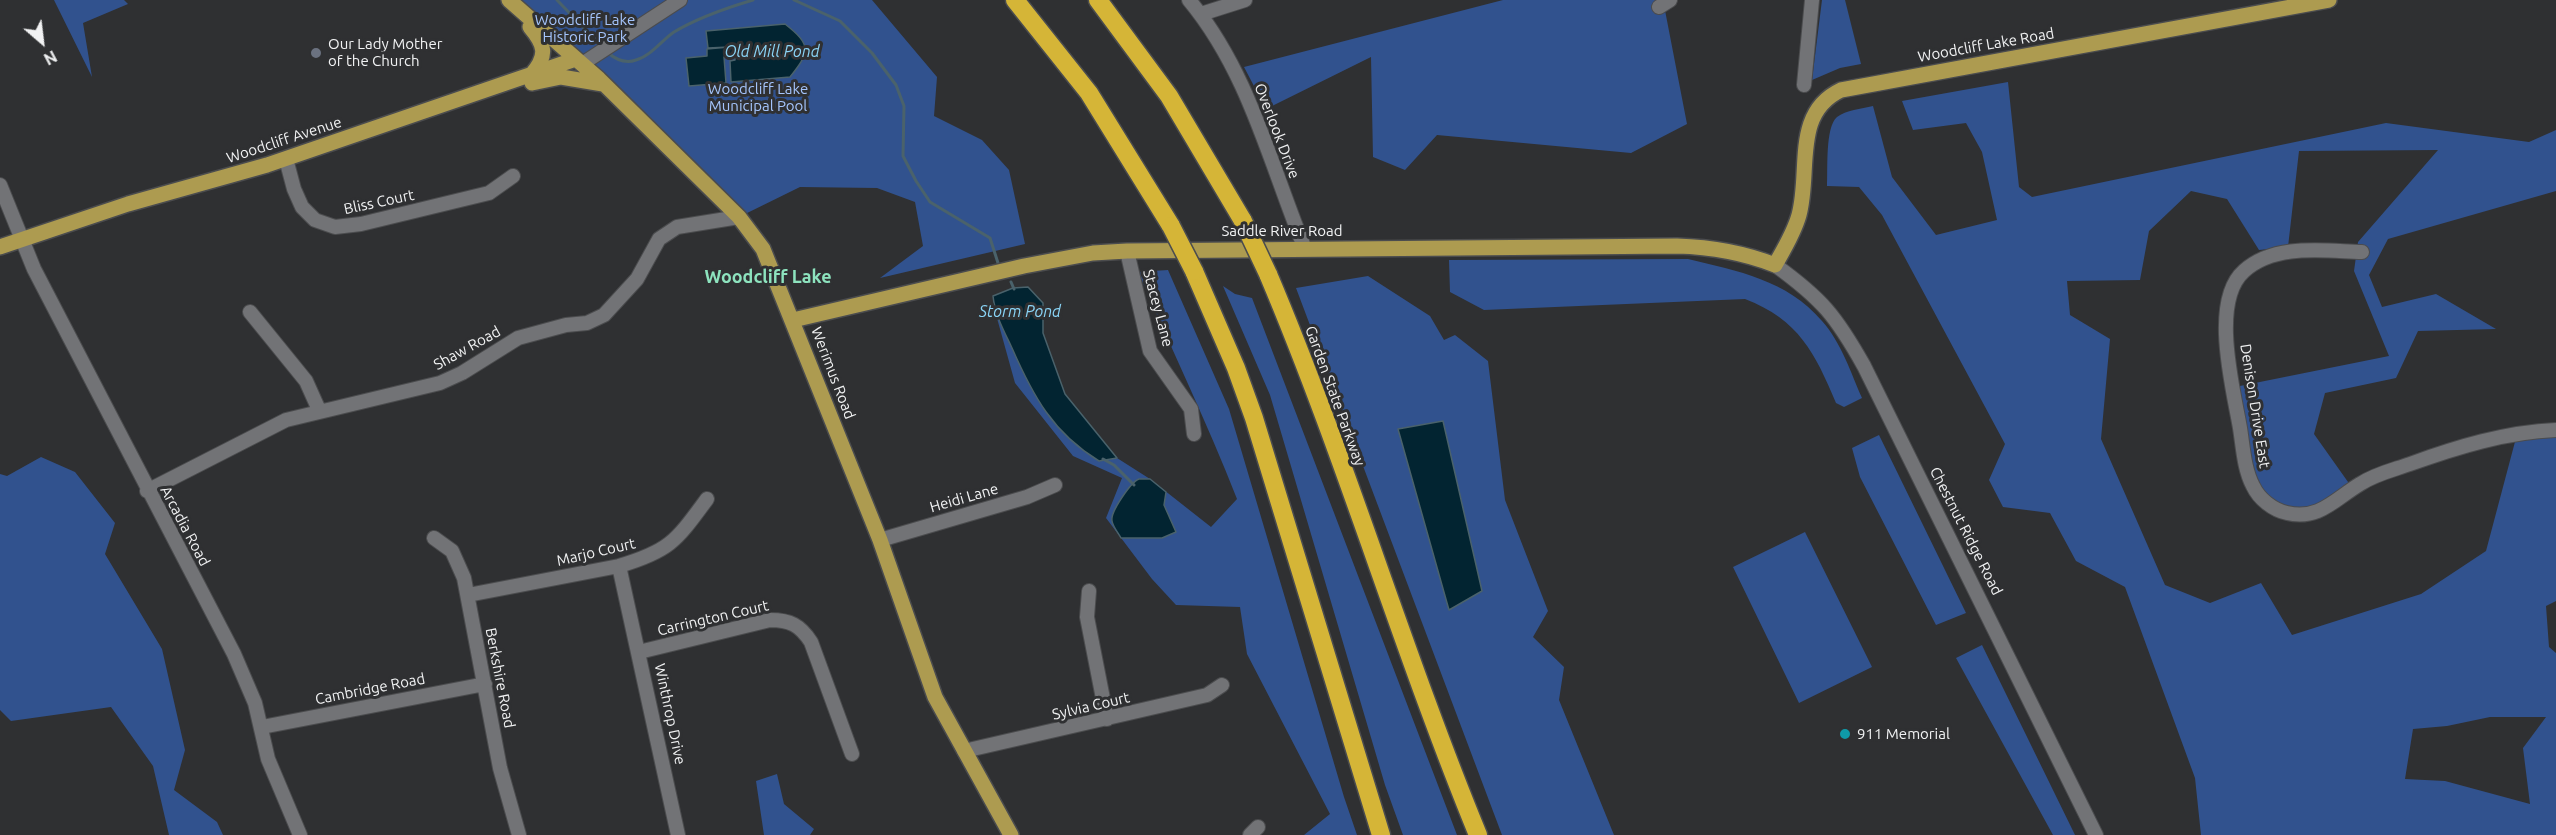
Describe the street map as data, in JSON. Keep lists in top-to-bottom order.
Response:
{
  "streets": {
    "highway": ["Garden State Parkway"],
    "main road": [
      "Woodcliff Lake Road",
      "Woodcliff Avenue",
      "Saddle River Road",
      "Werimus Road"
    ],
    "street": [
      "Overlook Drive",
      "Bliss Court",
      "Stacey Lane",
      "Shaw Road",
      "Denison Drive East",
      "Heidi Lane",
      "Arcadia Road",
      "Chestnut Ridge Road",
      "Marjo Court",
      "Carrington Court",
      "Berkshire Road",
      "Cambridge Road",
      "Sylvia Court",
      "Winthrop Drive"
    ]
  },
  "crossings": [
    ["Woodcliff Lake Road", "Saddle River Road"],
    ["Woodcliff Lake Road", "Chestnut Ridge Road"],
    ["Overlook Drive", "Saddle River Road"],
    ["Woodcliff Avenue", "Bliss Court"],
    ["Woodcliff Avenue", "Werimus Road"],
    ["Woodcliff Avenue", "Arcadia Road"],
    ["Saddle River Road", "Stacey Lane"],
    ["Saddle River Road", "Werimus Road"],
    ["Saddle River Road", "Chestnut Ridge Road"],
    ["Shaw Road", "Werimus Road"],
    ["Shaw Road", "Arcadia Road"],
    ["Werimus Road", "Heidi Lane"],
    ["Werimus Road", "Sylvia Court"],
    ["Arcadia Road", "Cambridge Road"],
    ["Marjo Court", "Berkshire Road"],
    ["Marjo Court", "Winthrop Drive"],
    ["Carrington Court", "Winthrop Drive"],
    ["Berkshire Road", "Cambridge Road"]
  ],
  "districts": ["Woodcliff Lake"],
  "water": ["Old Mill Pond", "Storm Pond"],
  "parks": ["Woodcliff Lake Historic Park", "Woodcliff Lake Municipal Pool"],
  "places": ["Our Lady Mother of the Church", "911 Memorial"],
  "north": "bottom right"
}
